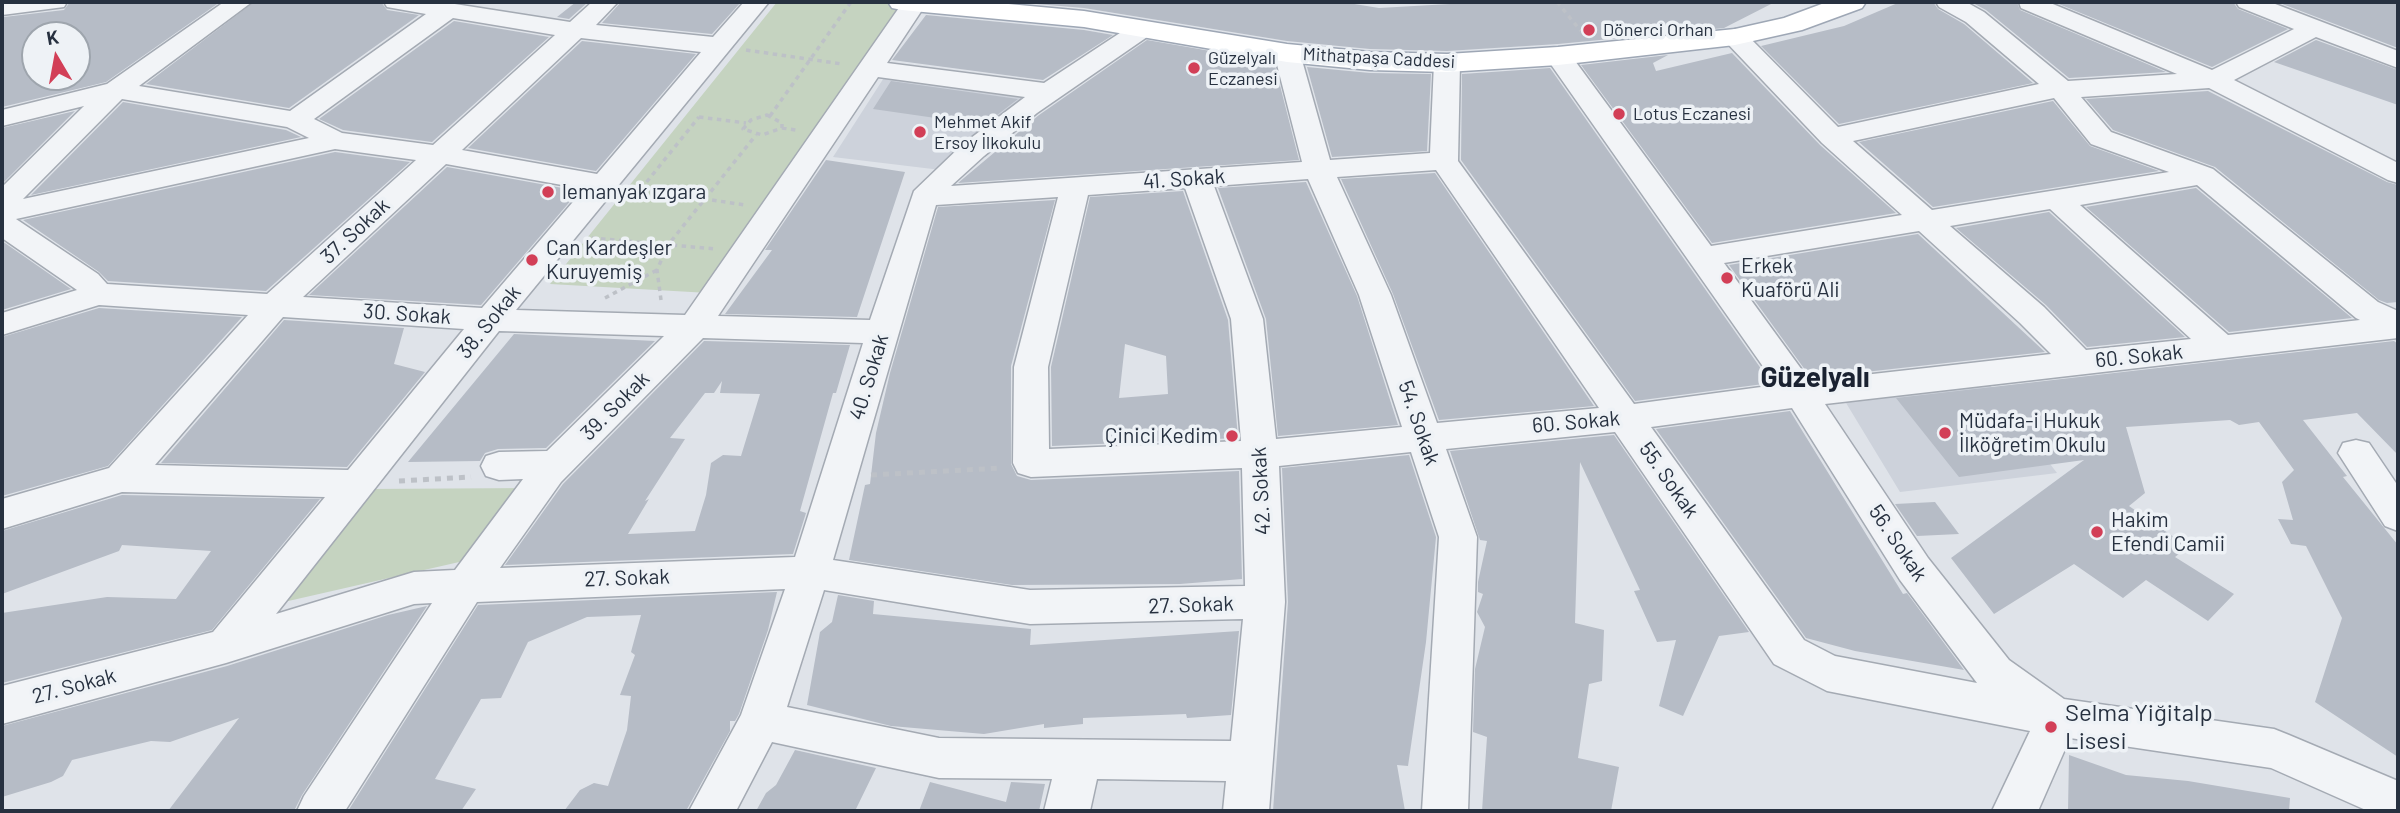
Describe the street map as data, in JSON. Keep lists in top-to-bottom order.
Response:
{
  "streets": {
    "main road": ["Mithatpaşa Caddesi"],
    "street": [
      "41. Sokak",
      "37. Sokak",
      "30. Sokak",
      "38. Sokak",
      "60. Sokak",
      "40. Sokak",
      "39. Sokak",
      "54. Sokak",
      "55. Sokak",
      "42. Sokak",
      "56. Sokak",
      "27. Sokak"
    ]
  },
  "crossings": [
    ["Mithatpaşa Caddesi", "40. Sokak"],
    ["Mithatpaşa Caddesi", "39. Sokak"],
    ["Mithatpaşa Caddesi", "54. Sokak"],
    ["Mithatpaşa Caddesi", "56. Sokak"],
    ["41. Sokak", "40. Sokak"],
    ["41. Sokak", "54. Sokak"],
    ["41. Sokak", "55. Sokak"],
    ["41. Sokak", "42. Sokak"],
    ["37. Sokak", "30. Sokak"],
    ["30. Sokak", "38. Sokak"],
    ["30. Sokak", "40. Sokak"],
    ["30. Sokak", "39. Sokak"],
    ["38. Sokak", "27. Sokak"],
    ["60. Sokak", "54. Sokak"],
    ["60. Sokak", "55. Sokak"],
    ["60. Sokak", "42. Sokak"],
    ["60. Sokak", "56. Sokak"],
    ["40. Sokak", "27. Sokak"],
    ["39. Sokak", "27. Sokak"],
    ["55. Sokak", "56. Sokak"],
    ["42. Sokak", "27. Sokak"]
  ],
  "districts": ["Güzelyalı"],
  "places": [
    "Dönerci Orhan",
    "Güzelyalı Eczanesi",
    "Lotus Eczanesi",
    "Mehmet Akif Ersoy İlkokulu",
    "lemanyak ızgara",
    "Can Kardeşler Kuruyemiş",
    "Erkek Kuaförü Ali",
    "Müdafa-i Hukuk İlköğretim Okulu",
    "Çinici Kedim",
    "Hakim Efendi Camii",
    "Selma Yiğitalp Lisesi"
  ],
  "north": "top"
}
